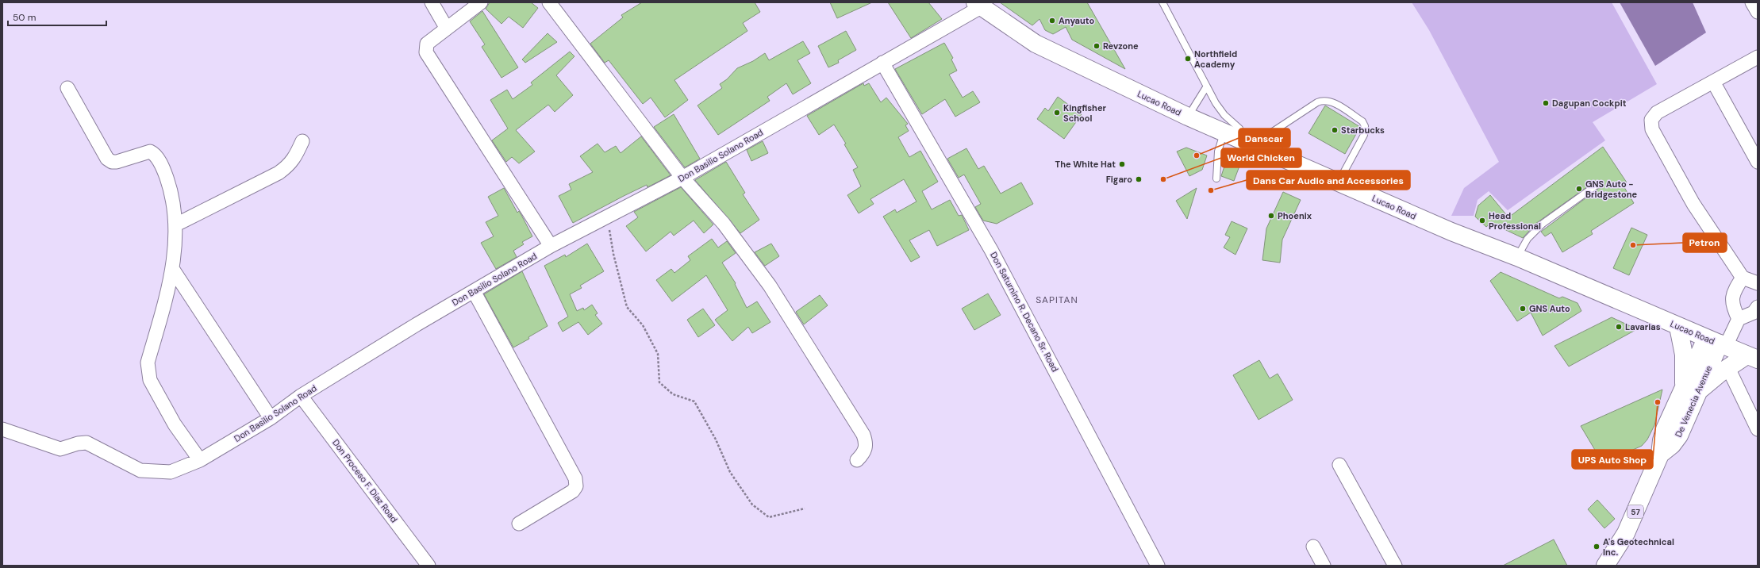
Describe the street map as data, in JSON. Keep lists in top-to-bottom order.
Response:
{
  "streets": {
    "main road": ["Lucao Road", "De Venecia Avenue", "57"],
    "street": ["Don Basilio Solano Road", "Don Saturnino R. Decano Sr. Road", "Don Proceso F. Diaz Road"]
  },
  "crossings": [
    ["Lucao Road", "Don Basilio Solano Road"],
    ["Lucao Road", "De Venecia Avenue"],
    ["Don Basilio Solano Road", "Don Saturnino R. Decano Sr. Road"],
    ["Don Basilio Solano Road", "Don Proceso F. Diaz Road"]
  ],
  "districts": ["SAPITAN"],
  "places": [
    "Anyauto",
    "Revzone",
    "Northfield Academy",
    "Dagupan Cockpit",
    "Kingfisher School",
    "Starbucks",
    "Danscar",
    "The White Hat",
    "Figaro",
    "World Chicken",
    "GNS Auto - Bridgestone",
    "Dans Car Audio and Accessories",
    "Phoenix",
    "Head Professional",
    "Petron",
    "GNS Auto",
    "Lavarias",
    "UPS Auto Shop",
    "A's Geotechnical Inc."
  ],
  "scale_bar": "50 m"
}
